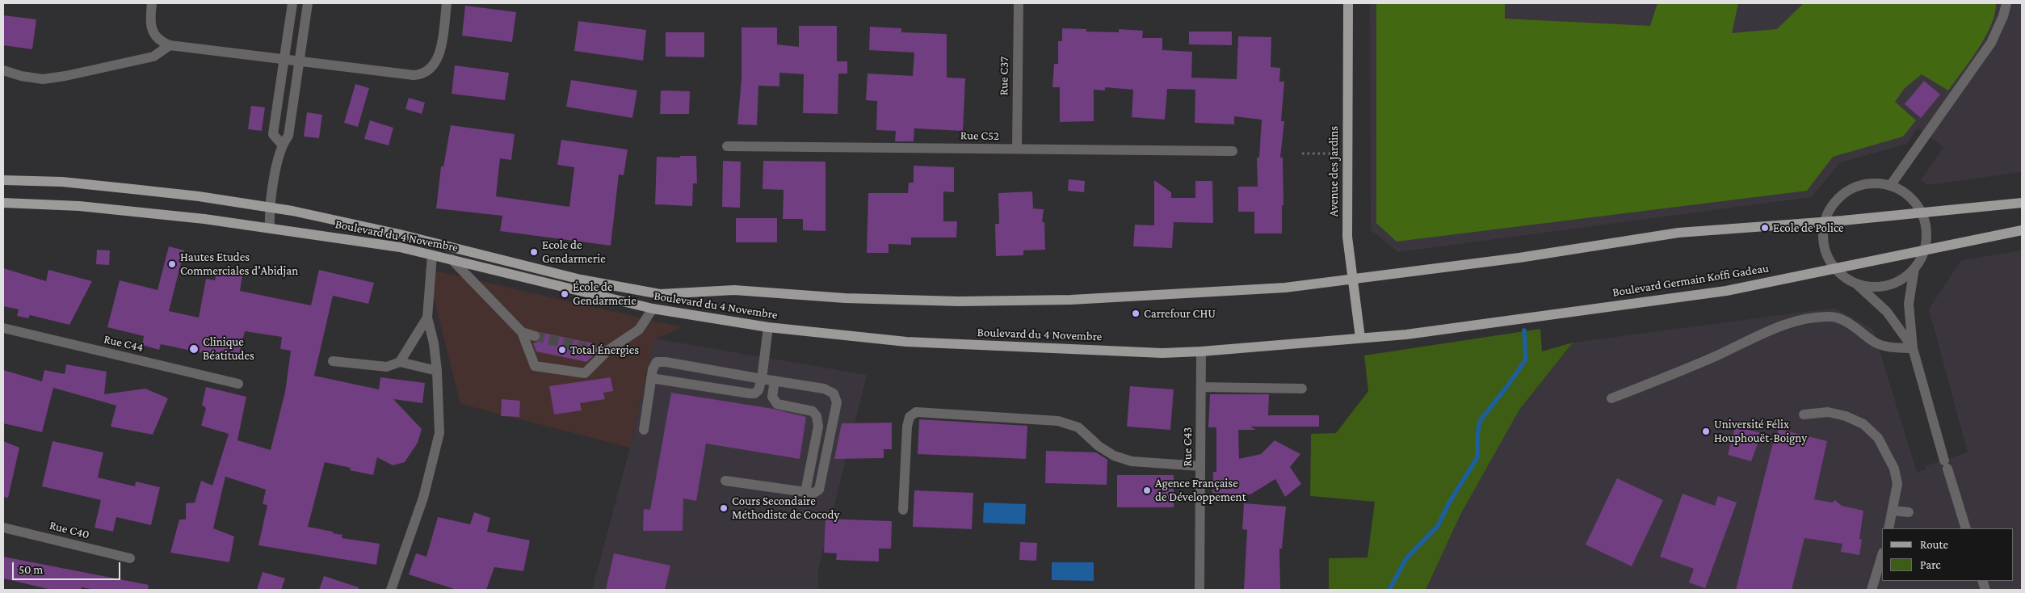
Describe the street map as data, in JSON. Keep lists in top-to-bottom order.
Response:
{
  "streets": {
    "main road": ["Avenue des Jardins", "Boulevard du 4 Novembre", "Boulevard Germain Koffi Gadeau"],
    "street": [
      "Rue C37",
      "Rue C52",
      "Rue C44",
      "Rue C43",
      "Rue C40"
    ]
  },
  "crossings": [
    ["Rue C37", "Rue C52"],
    ["Avenue des Jardins", "Boulevard du 4 Novembre"],
    ["Avenue des Jardins", "Boulevard Germain Koffi Gadeau"],
    ["Boulevard du 4 Novembre", "Boulevard Germain Koffi Gadeau"],
    ["Boulevard du 4 Novembre", "Rue C43"]
  ],
  "places": [
    "Ecole de Police",
    "Ecole de Gendarmerie",
    "Hautes Etudes Commerciales d'Abidjan",
    "École de Gendarmerie",
    "Carrefour CHU",
    "Clinique Béatitudes",
    "Total Énergies",
    "Université Félix Houphouët-Boigny",
    "Agence Française de Développement",
    "Cours Secondaire Méthodiste de Cocody"
  ],
  "legend": ["Route", "Parc"],
  "scale_bar": "50 m"
}
